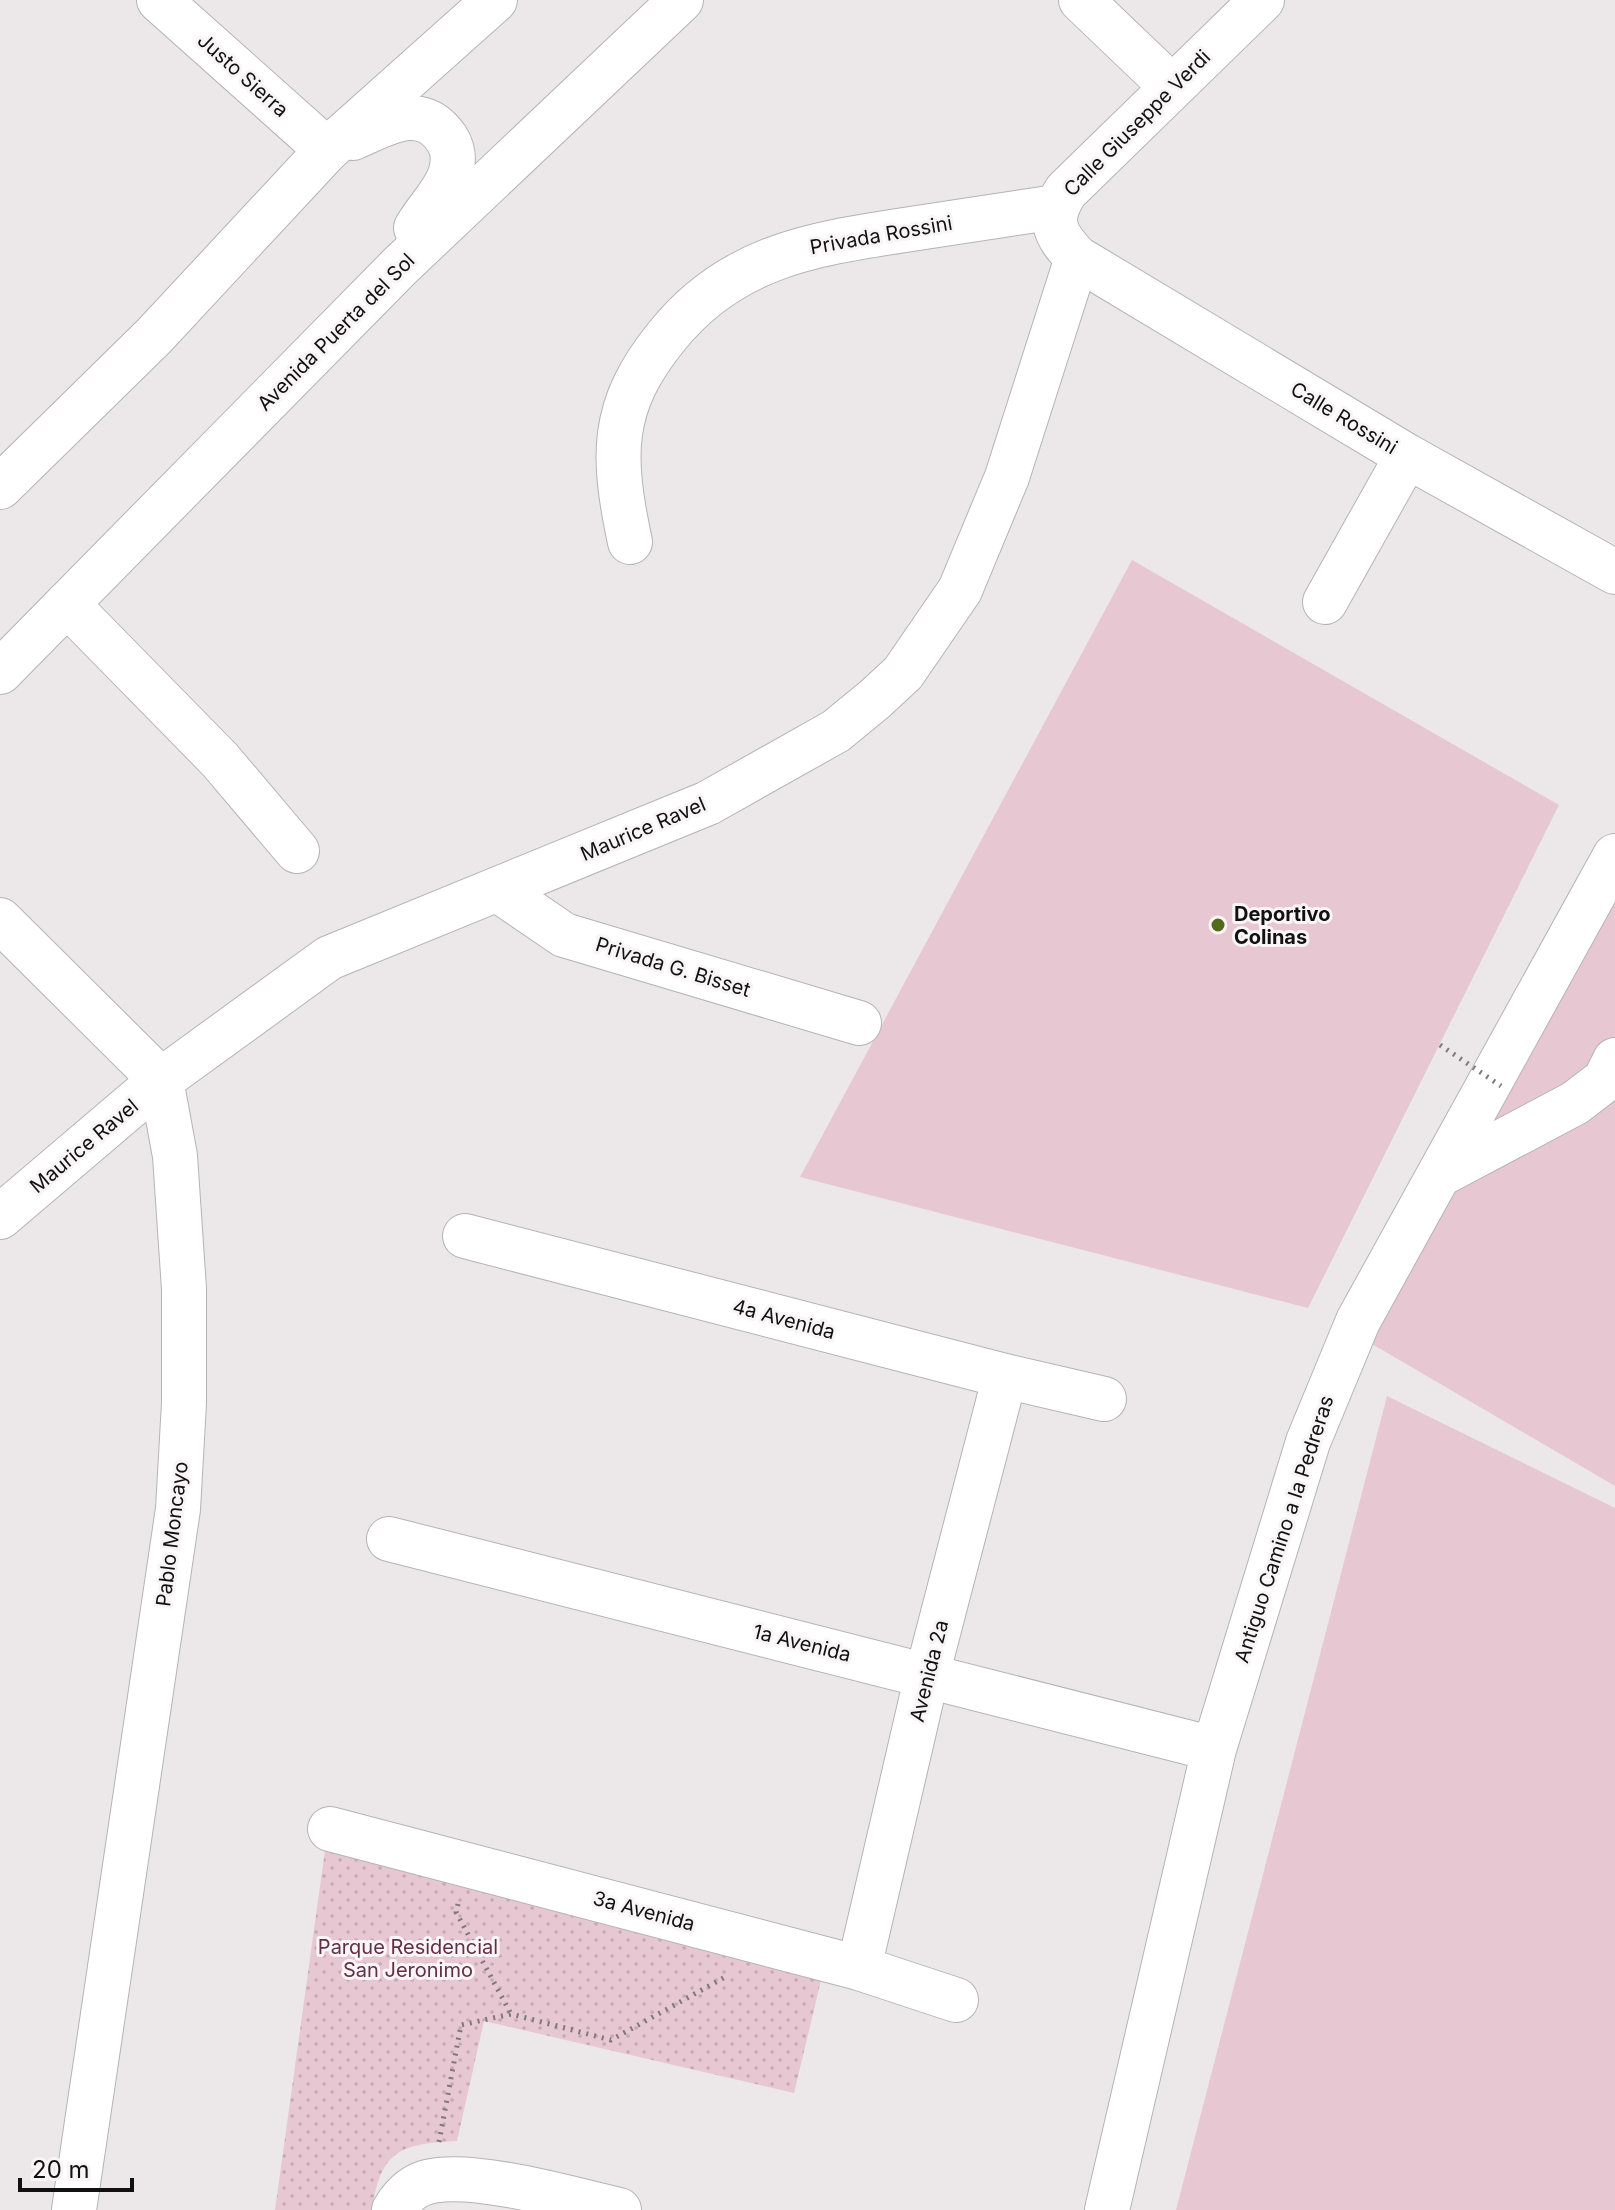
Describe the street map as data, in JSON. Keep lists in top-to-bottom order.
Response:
{
  "streets": {
    "street": [
      "Justo Sierra",
      "Calle Giuseppe Verdi",
      "Privada Rossini",
      "Avenida Puerta del Sol",
      "Calle Rossini",
      "Maurice Ravel",
      "Privada G. Bisset",
      "4a Avenida",
      "Antiguo Camino a la Pedreras",
      "Pablo Moncayo",
      "1a Avenida",
      "Avenida 2a",
      "3a Avenida"
    ]
  },
  "crossings": [
    ["Calle Giuseppe Verdi", "Privada Rossini"],
    ["Calle Giuseppe Verdi", "Calle Rossini"],
    ["Calle Giuseppe Verdi", "Maurice Ravel"],
    ["Calle Rossini", "Maurice Ravel"],
    ["Maurice Ravel", "Privada G. Bisset"],
    ["Maurice Ravel", "Pablo Moncayo"],
    ["4a Avenida", "Avenida 2a"],
    ["Antiguo Camino a la Pedreras", "1a Avenida"],
    ["1a Avenida", "Avenida 2a"],
    ["Avenida 2a", "3a Avenida"]
  ],
  "parks": ["Parque Residencial San Jeronimo"],
  "places": ["Deportivo Colinas"],
  "scale_bar": "20 m"
}
